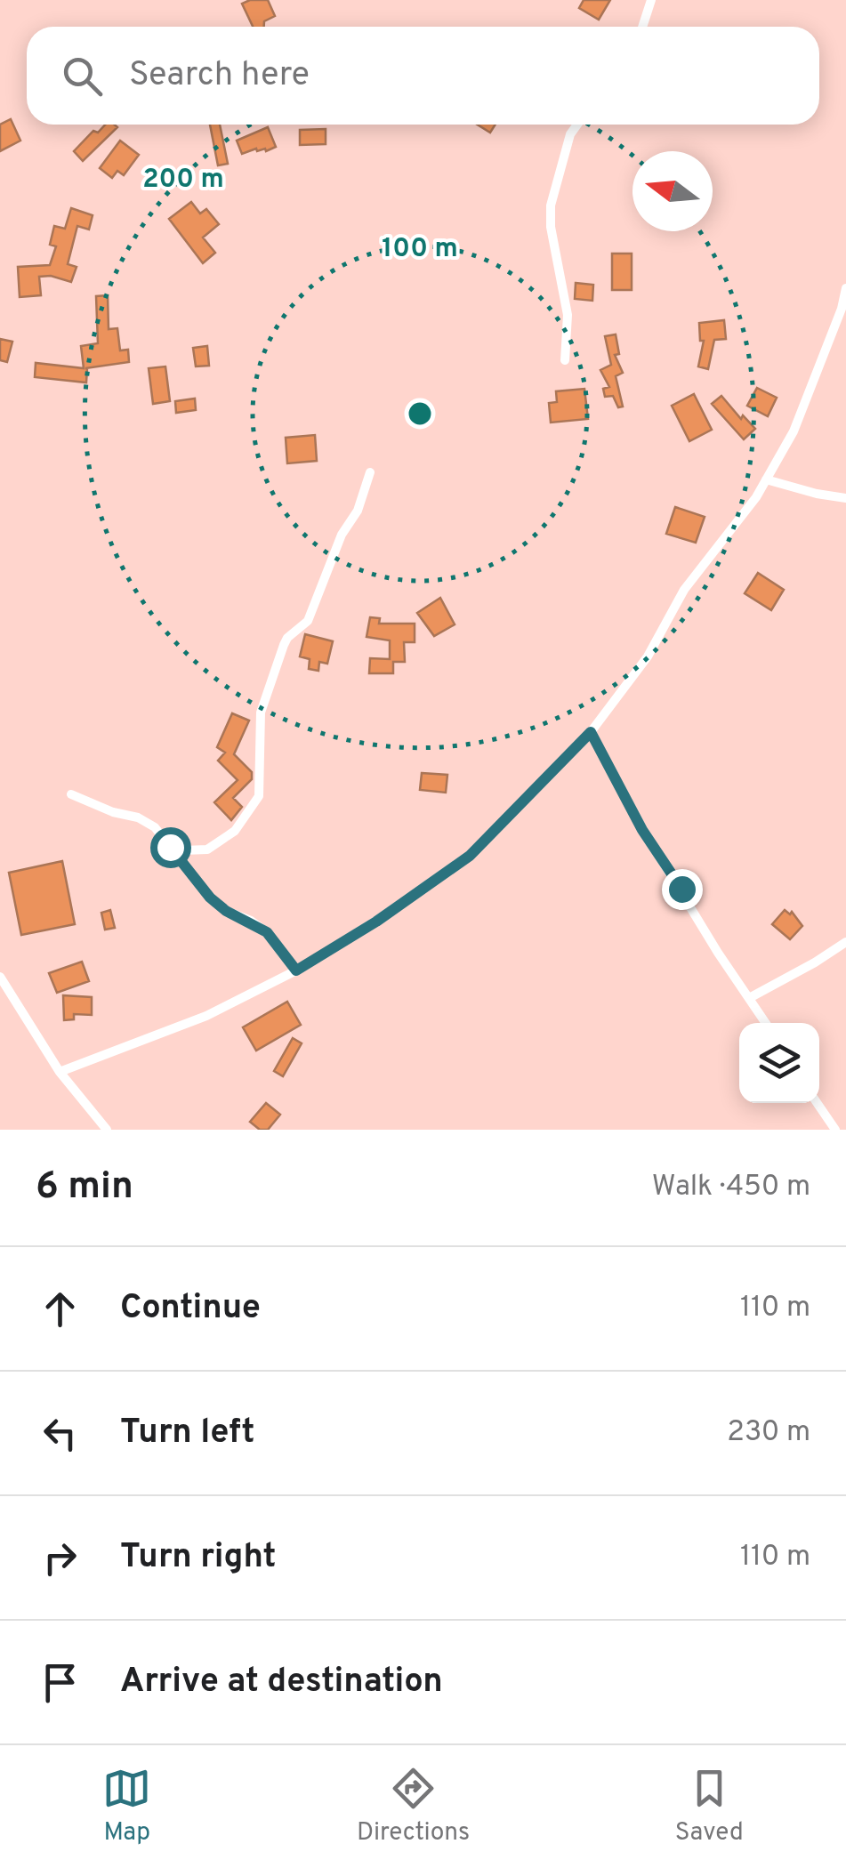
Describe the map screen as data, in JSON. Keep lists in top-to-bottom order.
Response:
{
  "north": "left",
  "page": {
    "search": "Search here",
    "heading": ["6 min", "Walk · 450 m"],
    "list": [
      ["Continue", "110 m"],
      ["Turn left", "230 m"],
      ["Turn right", "110 m"],
      "Arrive at destination"
    ],
    "nav": ["Map", "Directions", "Saved"]
  },
  "rings": ["200 m", "100 m"]
}
